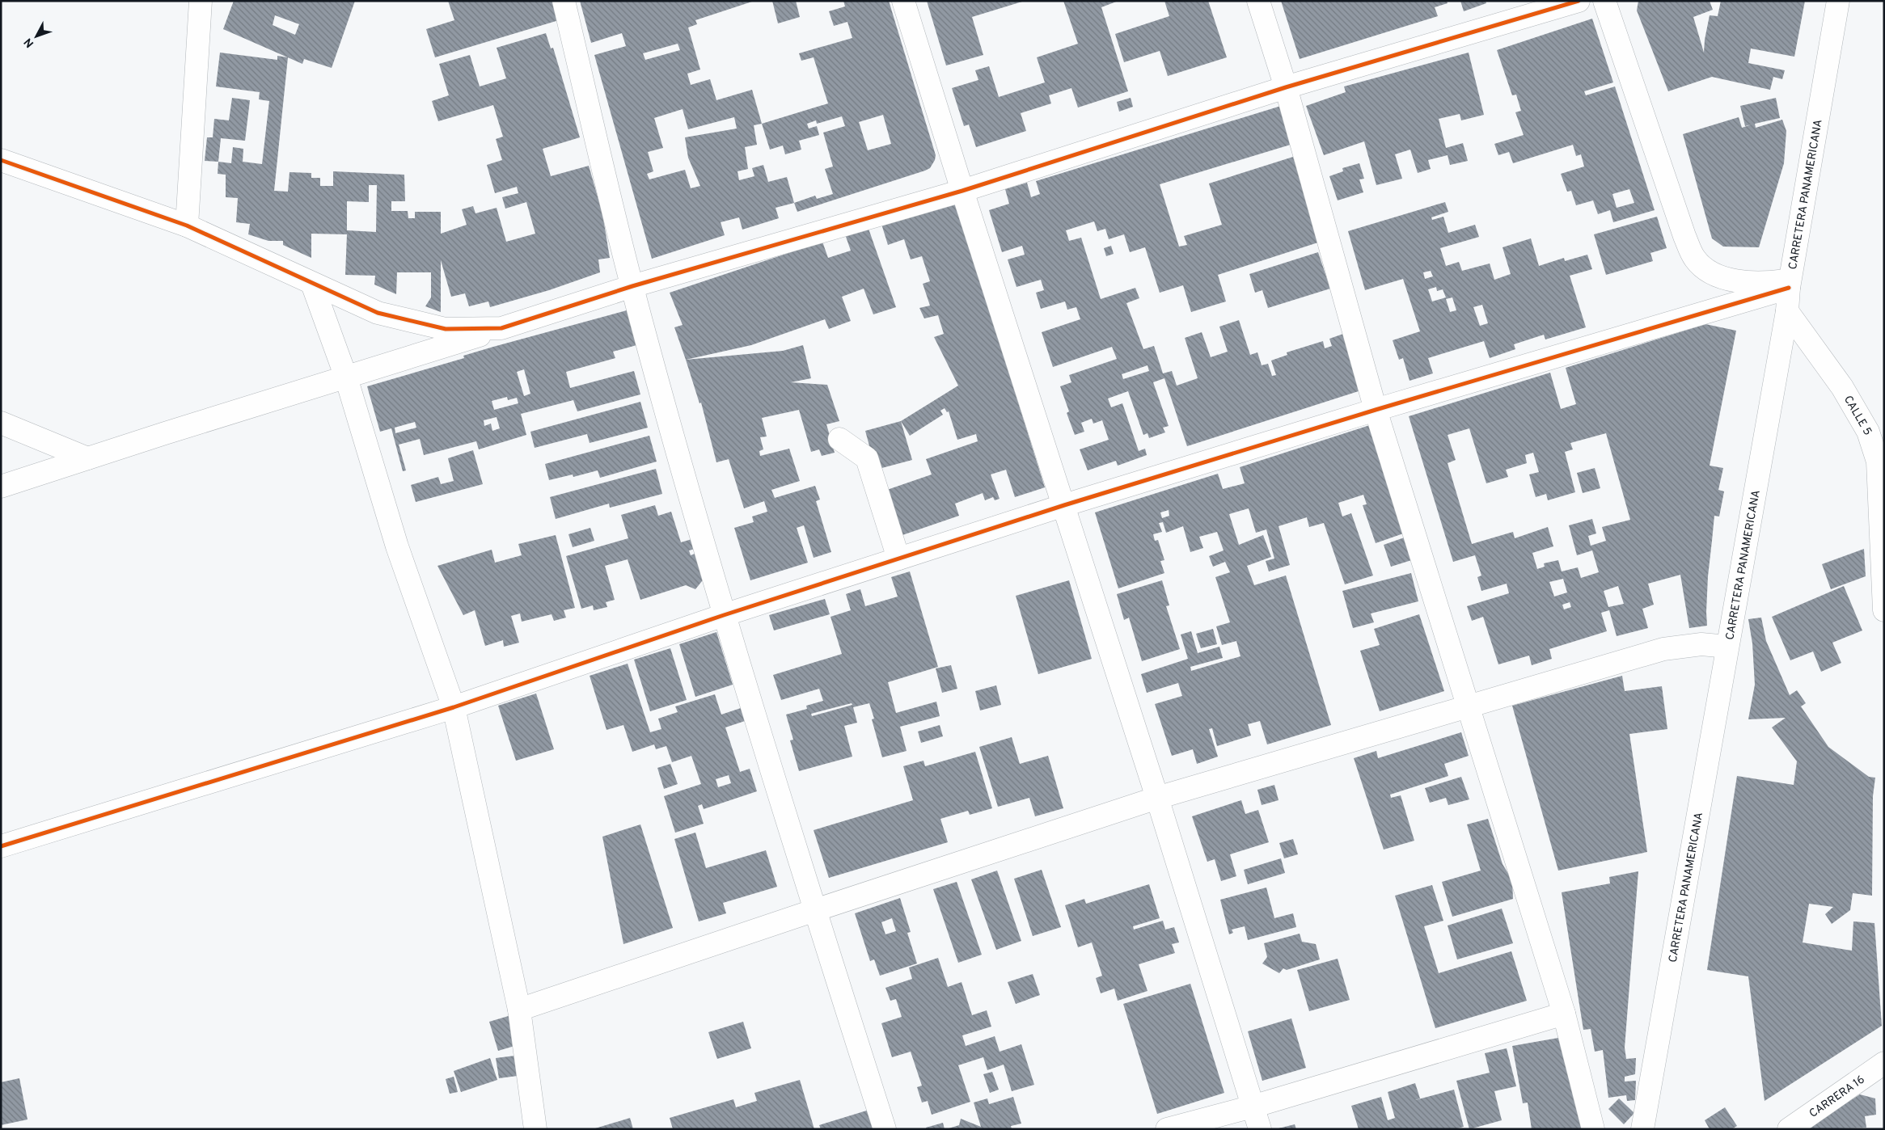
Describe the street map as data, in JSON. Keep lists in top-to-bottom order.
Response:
{
  "streets": {
    "street": ["CARRETERA PANAMERICANA", "CALLE 5", "CARRERA 16"]
  },
  "crossings": [
    ["CARRETERA PANAMERICANA", "CALLE 5"]
  ],
  "north": "bottom left"
}
